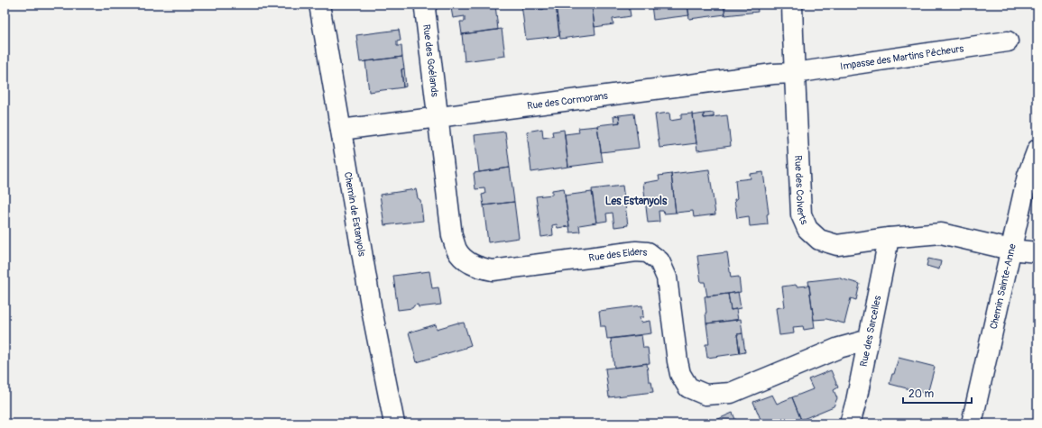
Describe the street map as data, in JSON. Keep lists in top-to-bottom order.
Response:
{
  "streets": {
    "street": [
      "Impasse des Martins Pêcheurs",
      "Rue des Goélands",
      "Rue des Cormorans",
      "Rue des Colverts",
      "Chemin de Estanyols",
      "Rue des Eiders",
      "Chemin Sainte-Anne",
      "Rue des Sarcelles"
    ]
  },
  "crossings": [
    ["Impasse des Martins Pêcheurs", "Rue des Cormorans"],
    ["Impasse des Martins Pêcheurs", "Rue des Colverts"],
    ["Rue des Goélands", "Rue des Cormorans"],
    ["Rue des Goélands", "Rue des Eiders"],
    ["Rue des Cormorans", "Rue des Colverts"],
    ["Rue des Cormorans", "Chemin de Estanyols"],
    ["Rue des Cormorans", "Rue des Eiders"],
    ["Rue des Colverts", "Chemin Sainte-Anne"],
    ["Rue des Colverts", "Rue des Sarcelles"],
    ["Rue des Eiders", "Rue des Sarcelles"]
  ],
  "districts": ["Les Estanyols"],
  "scale_bar": "20 m"
}
